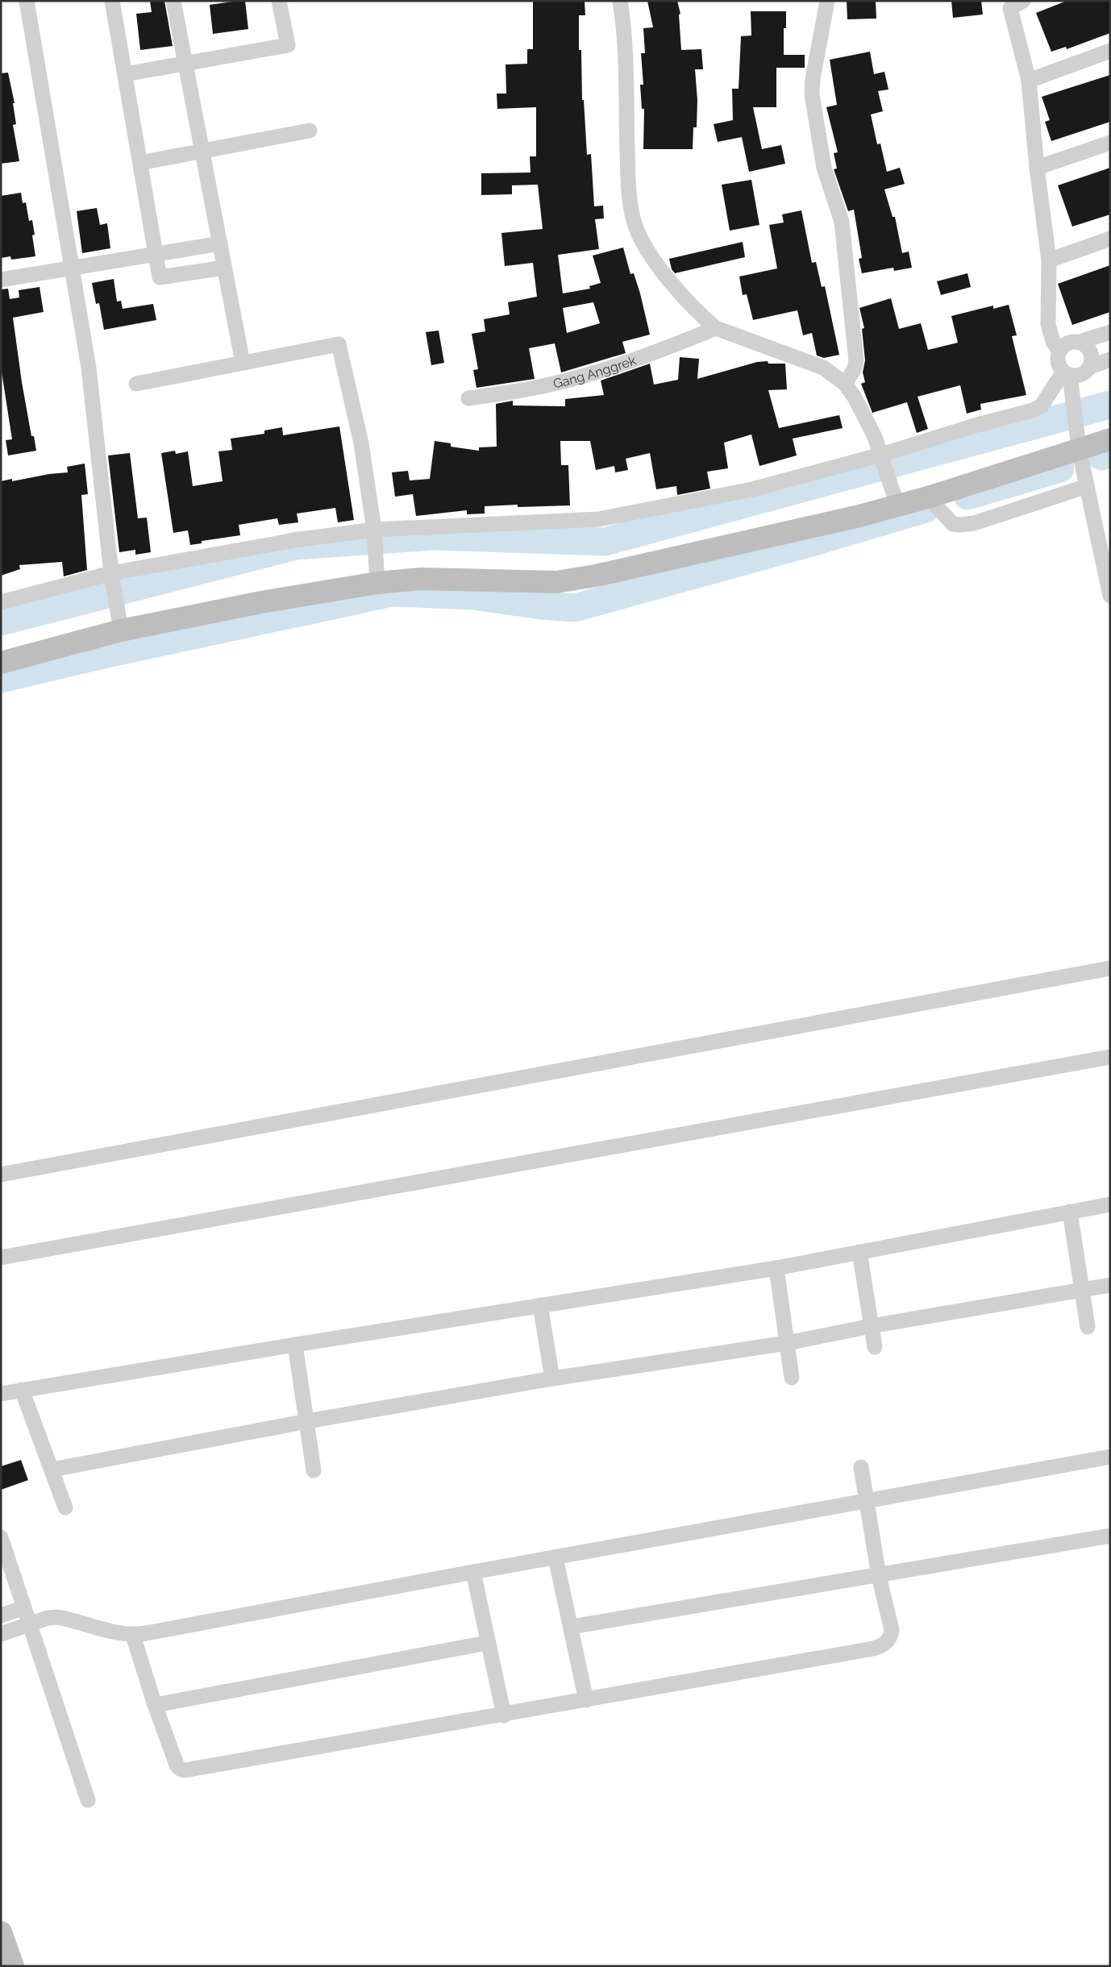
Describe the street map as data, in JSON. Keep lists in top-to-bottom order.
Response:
{
  "streets": {
    "street": ["Gang Anggrek"]
  }
}
